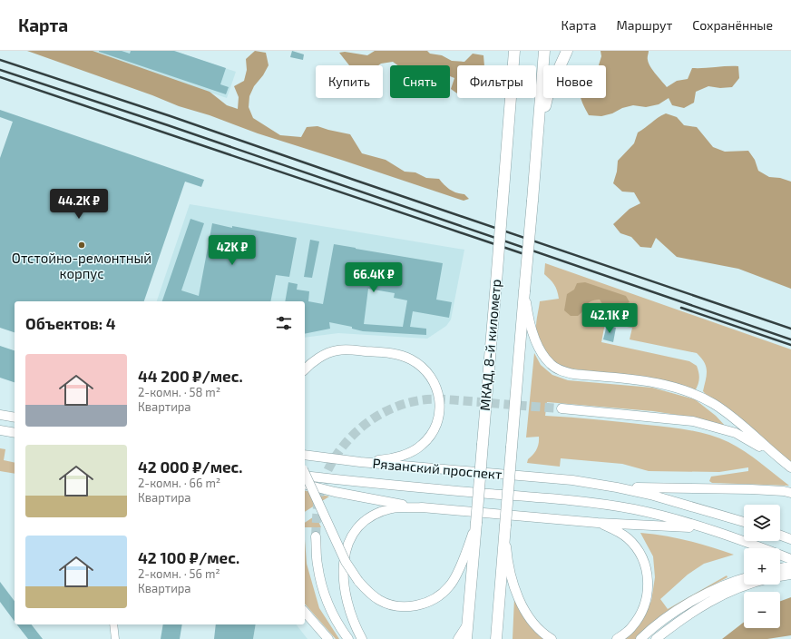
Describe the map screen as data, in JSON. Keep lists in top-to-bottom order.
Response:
{
  "streets": {
    "highway": ["МКАД, 8-й километр"],
    "main road": ["Рязанский проспект"]
  },
  "places": ["Отстойно-ремонтный корпус"],
  "page": {
    "header": "Карта",
    "nav": ["Карта", "Маршрут", "Сохранённые"],
    "chip": [
      "Купить",
      "Снять",
      "Фильтры",
      "Новое"
    ],
    "price": [
      "44.2K ₽",
      "42K ₽",
      "66.4K ₽",
      "42.1K ₽"
    ],
    "heading": "Объектов: 4",
    "list": [
      {
        "name": "44 200 ₽/мес.",
        "note": "2-комн. · 58 m² · Квартира"
      },
      {
        "name": "42 000 ₽/мес.",
        "note": "2-комн. · 66 m² · Квартира"
      },
      {
        "name": "42 100 ₽/мес.",
        "note": "2-комн. · 56 m² · Квартира"
      }
    ],
    "map_buttons": ["+", "−"]
  }
}
